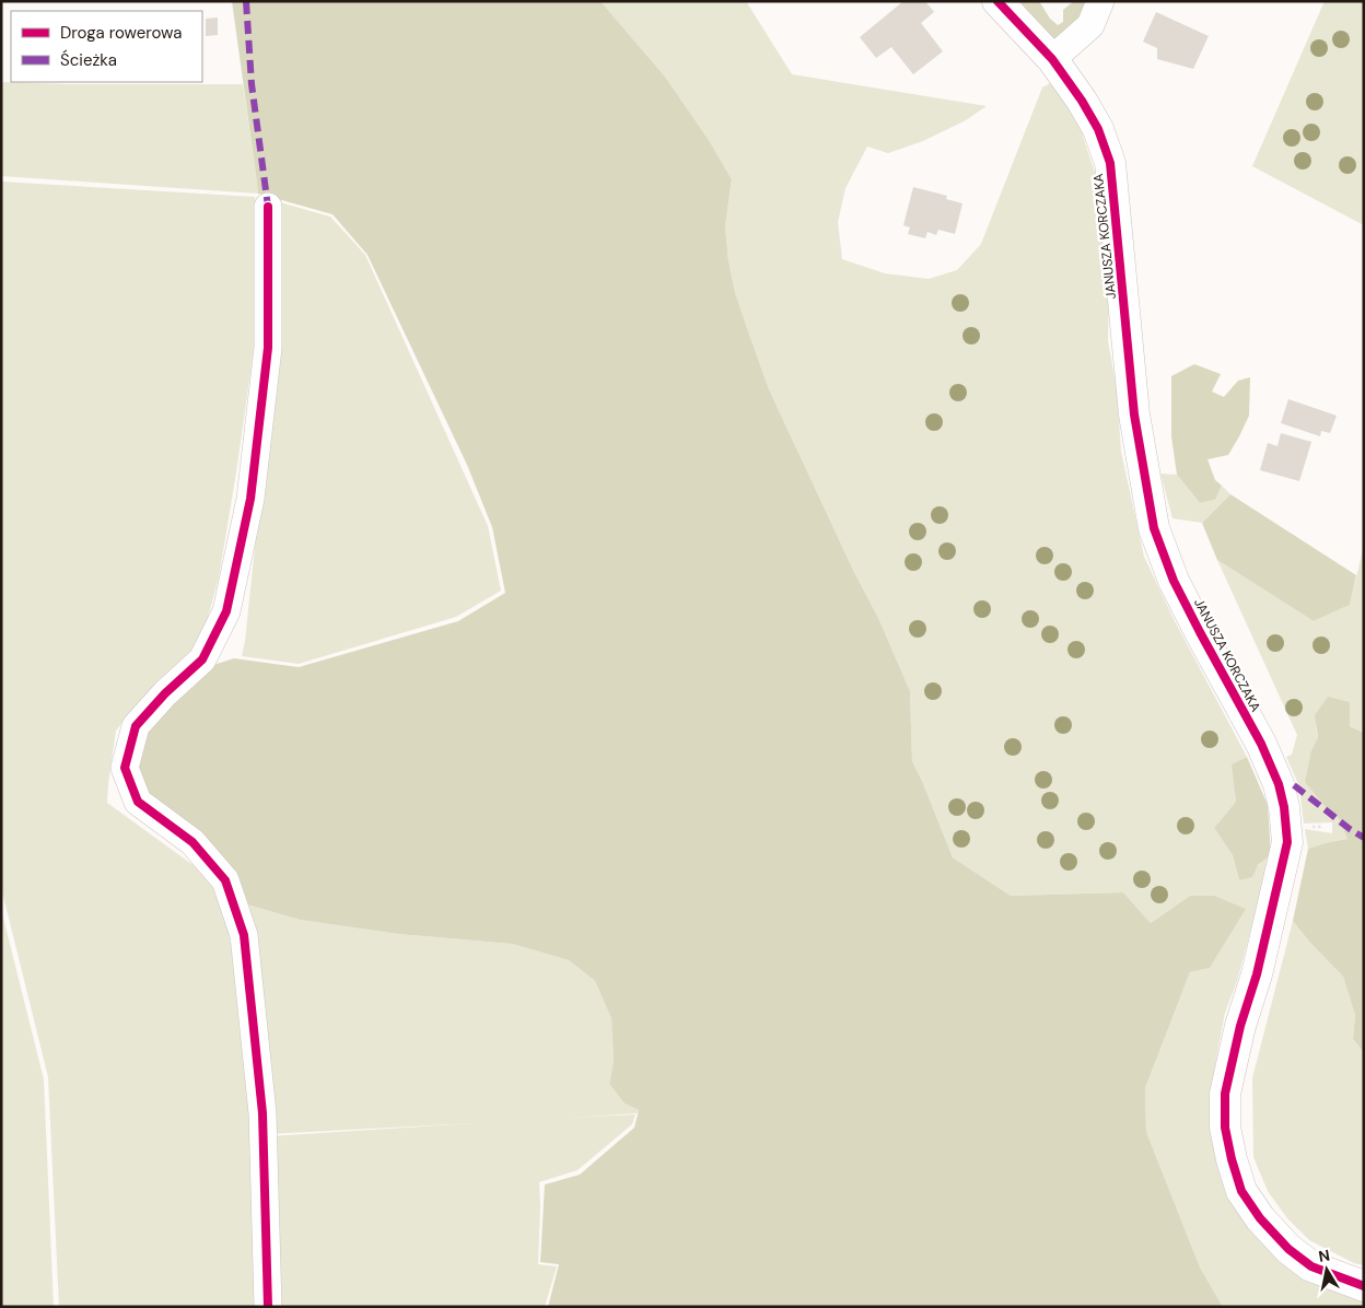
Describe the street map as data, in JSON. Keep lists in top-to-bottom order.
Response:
{
  "streets": {
    "street": ["JANUSZA KORCZAKA"]
  },
  "legend": ["Droga rowerowa", "Ścieżka"],
  "north": "top"
}
